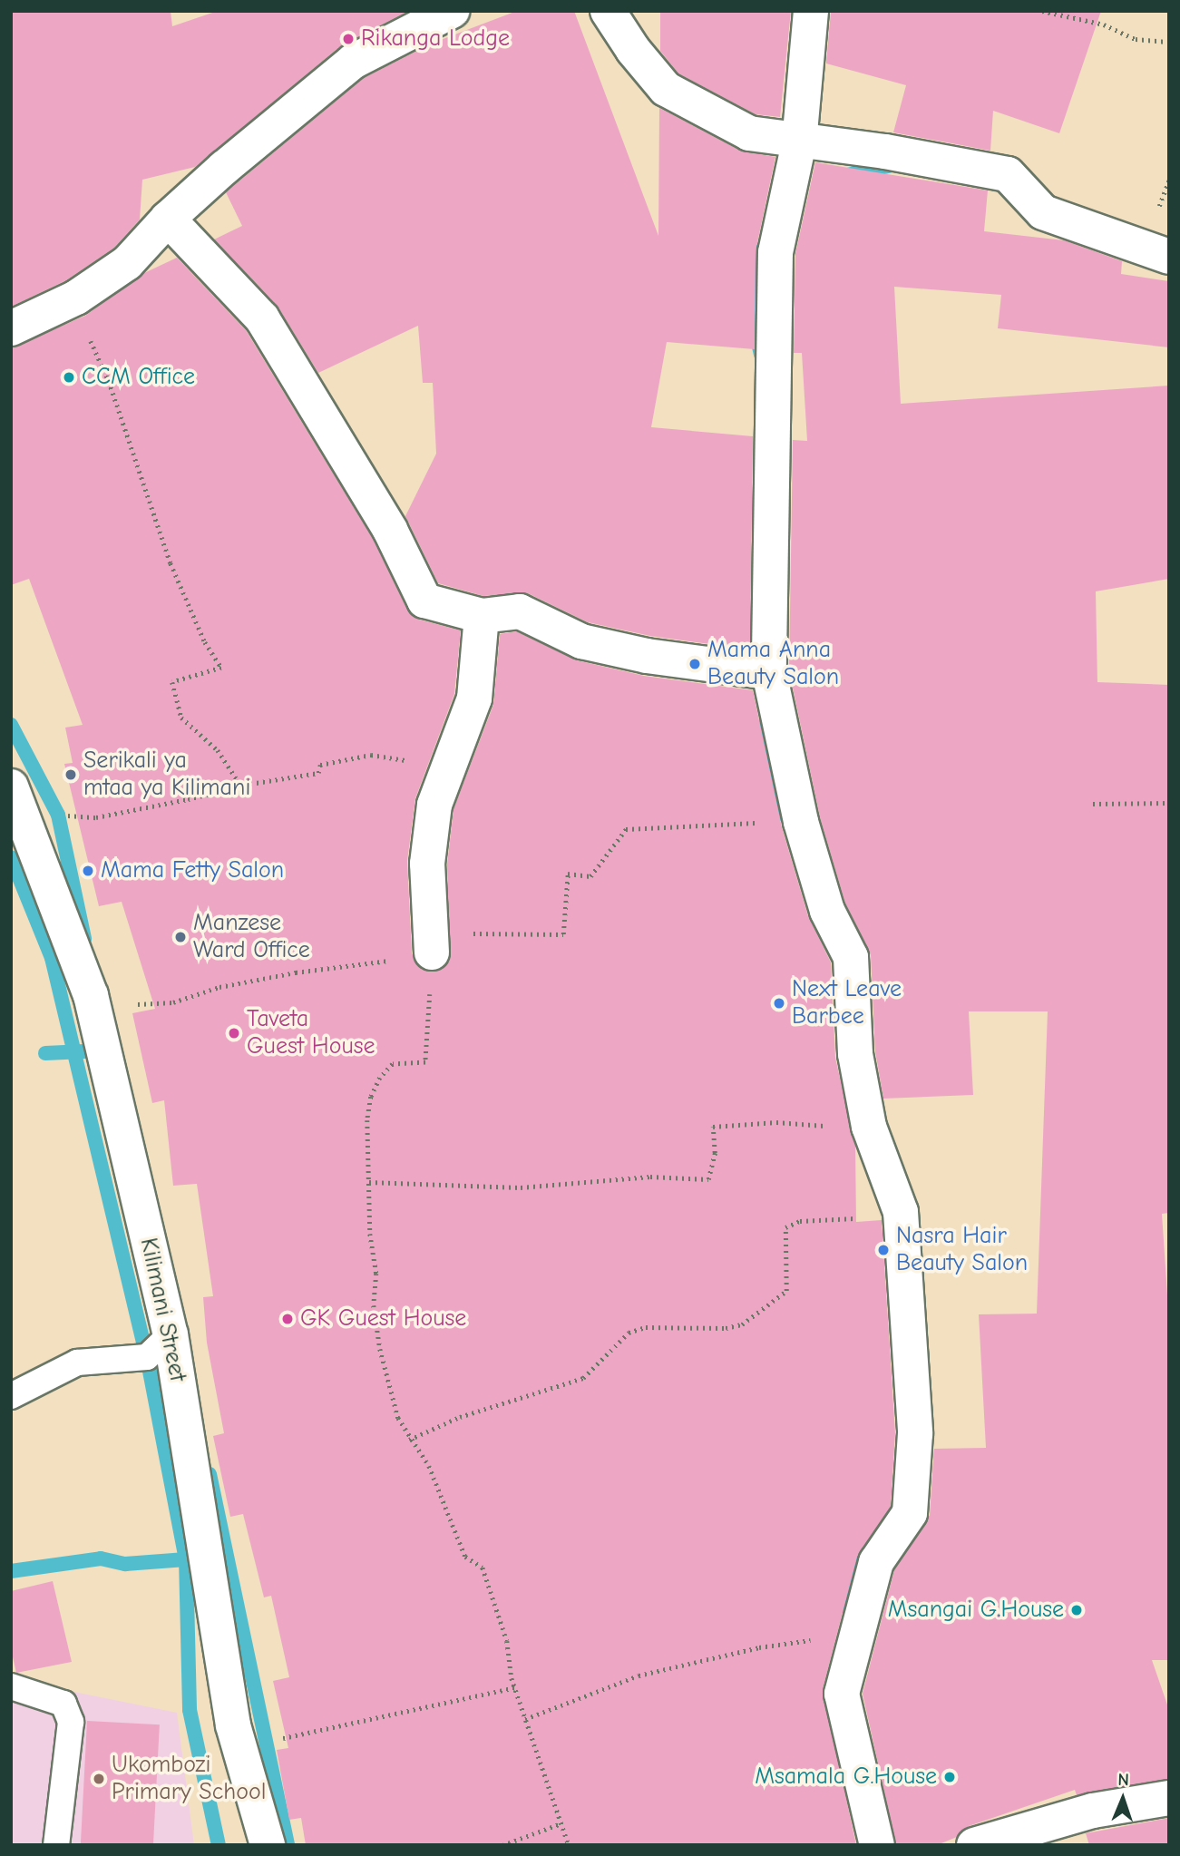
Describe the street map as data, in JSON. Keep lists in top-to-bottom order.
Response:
{
  "streets": {
    "street": ["Kilimani Street"]
  },
  "places": [
    "Rikanga Lodge",
    "CCM Office",
    "Mama Anna Beauty Salon",
    "Serikali ya mtaa ya Kilimani",
    "Mama Fetty Salon",
    "Manzese Ward Office",
    "Next Leave Barbee",
    "Taveta Guest House",
    "Nasra Hair Beauty Salon",
    "GK Guest House",
    "Msangai G.House",
    "Msamala G.House",
    "Ukombozi Primary School"
  ],
  "north": "top"
}
